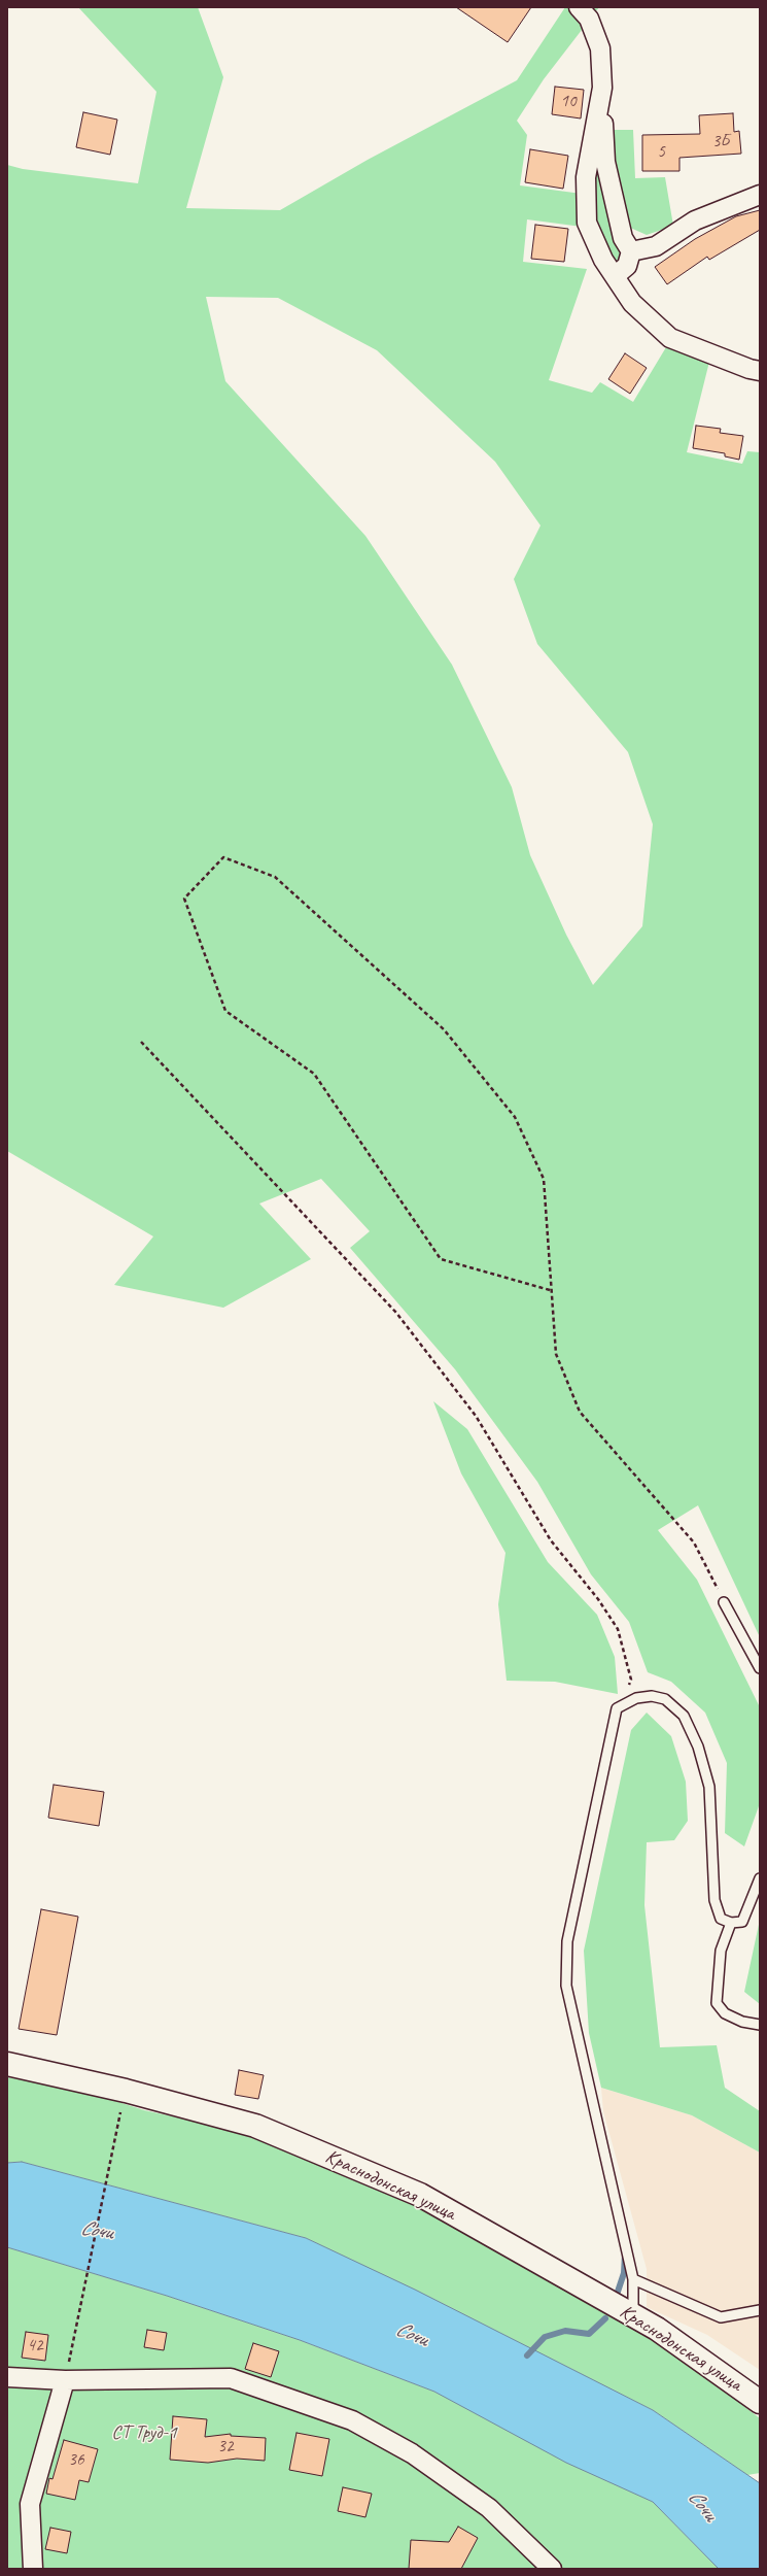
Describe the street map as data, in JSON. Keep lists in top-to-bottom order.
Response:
{
  "streets": {
    "street": ["Краснодонская улица"]
  },
  "water": ["Сочи"],
  "parks": ["СТ Труд-1"],
  "house_numbers": [
    "10",
    "3Б",
    "5",
    "42",
    "32",
    "36"
  ]
}
